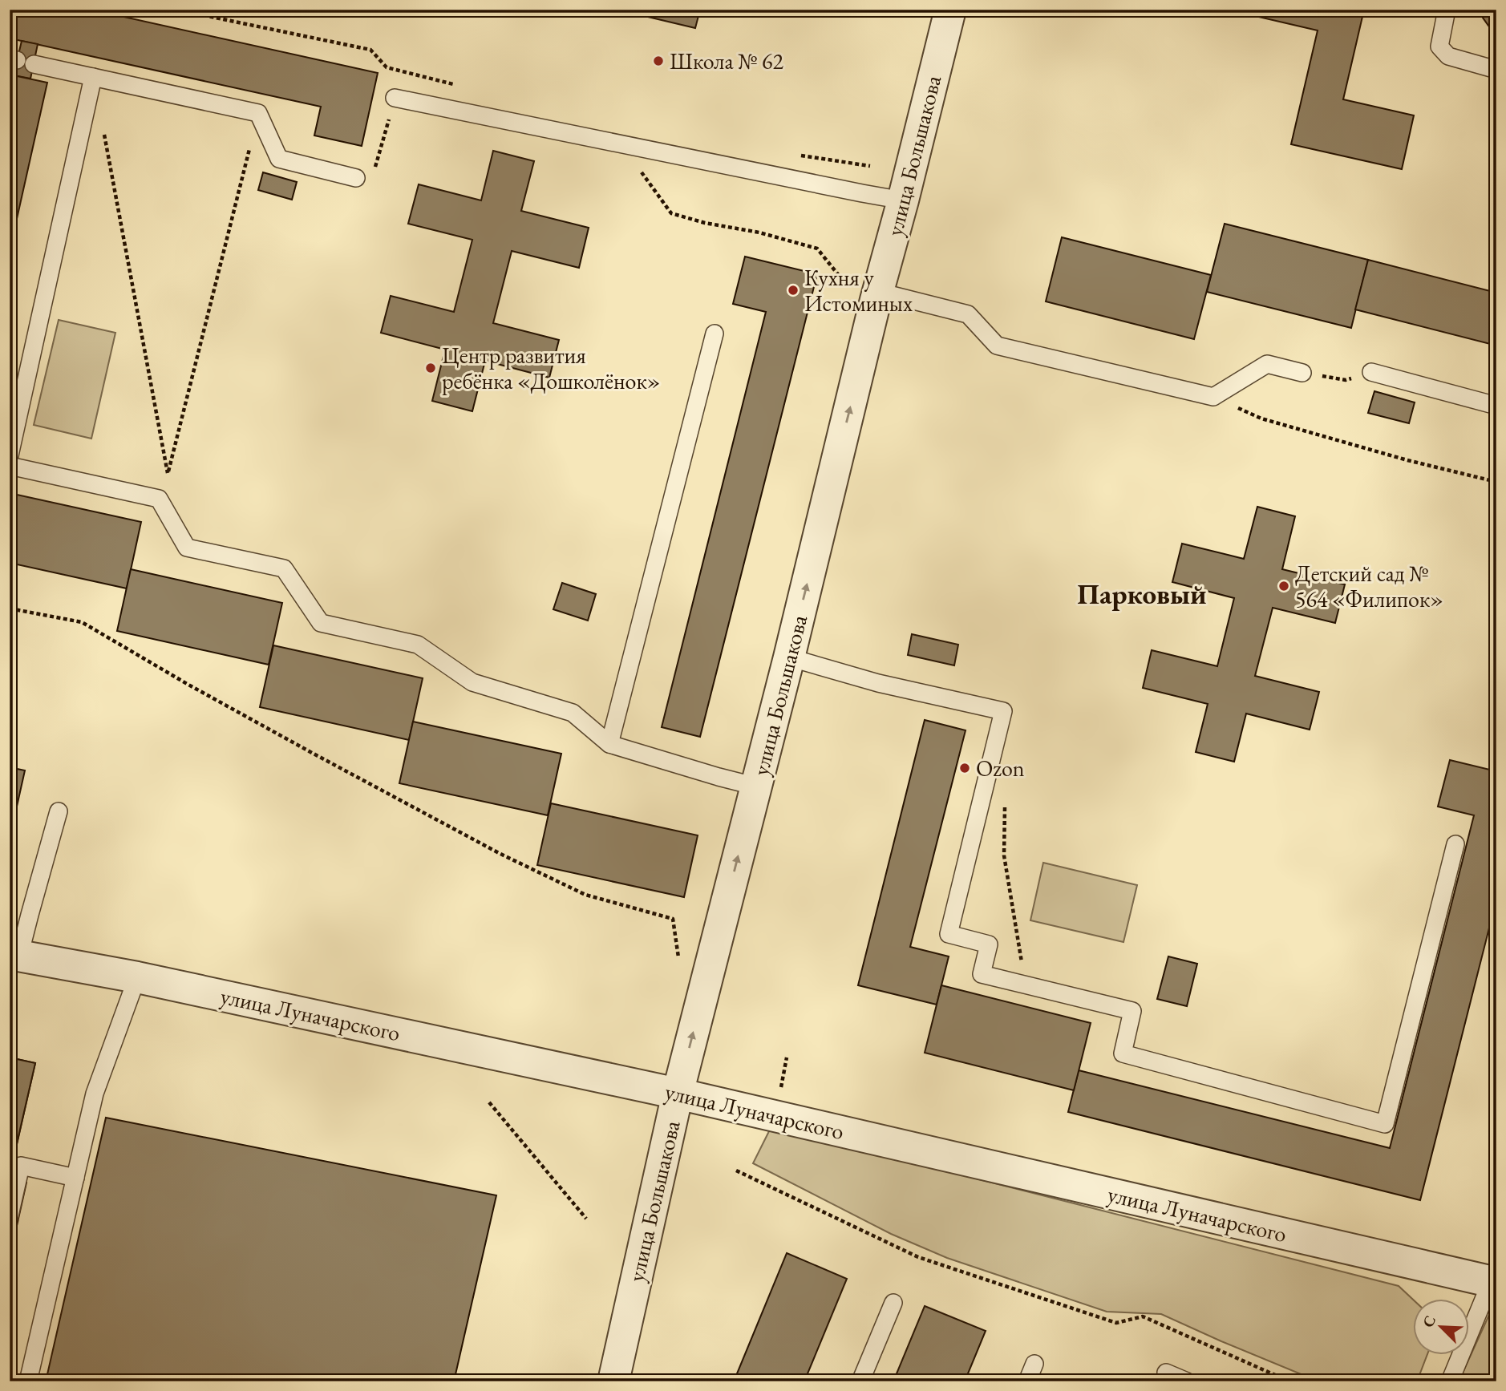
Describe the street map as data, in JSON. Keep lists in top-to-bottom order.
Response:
{
  "streets": {
    "street": ["улица Большакова", "улица Луначарского"]
  },
  "crossings": [
    ["улица Большакова", "улица Луначарского"]
  ],
  "one_way": ["улица Большакова"],
  "districts": ["Парковый"],
  "places": [
    "Школа № 62",
    "Кухня у Истоминых",
    "Центр развития ребёнка «Дошколёнок»",
    "Детский сад № 564 «Филипок»",
    "Ozon"
  ],
  "north": "top left"
}
